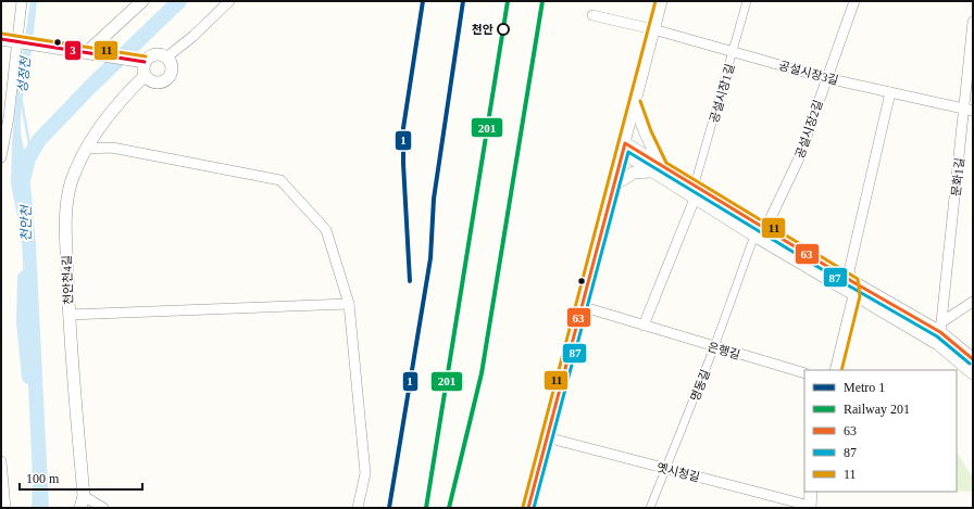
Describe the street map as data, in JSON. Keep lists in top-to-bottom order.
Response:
{
  "streets": {
    "street": [
      "공설시장3길",
      "공설시장1길",
      "공설시장2길",
      "문화1길",
      "천안천4길",
      "은행길",
      "명동길",
      "옛시청길"
    ]
  },
  "crossings": [
    ["공설시장3길", "공설시장1길"],
    ["공설시장3길", "공설시장2길"],
    ["공설시장3길", "문화1길"],
    ["은행길", "명동길"],
    ["명동길", "옛시청길"]
  ],
  "water": ["성정천", "천안천"],
  "places": ["천안"],
  "lines": [
    "metro line 1",
    "rail line 201",
    "transit line 11",
    "transit line 3",
    "transit line 63",
    "transit line 87"
  ],
  "legend": [
    "Metro 1",
    "Railway 201",
    "63",
    "87",
    "11"
  ],
  "scale_bar": "100 m"
}
